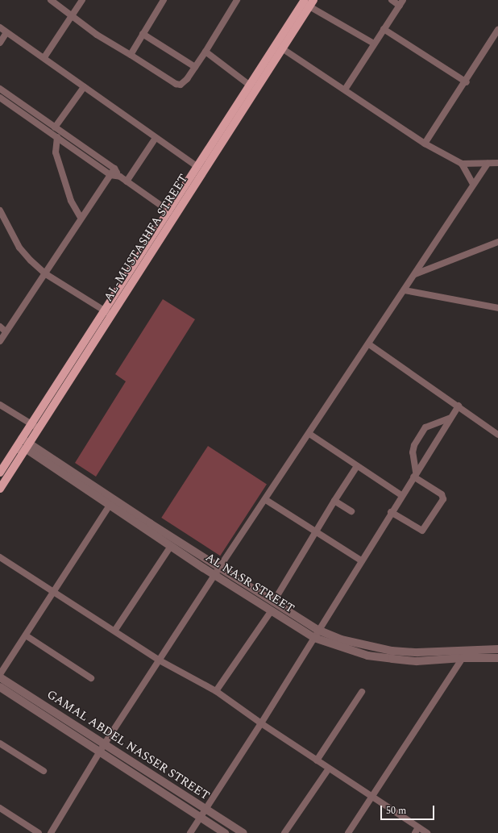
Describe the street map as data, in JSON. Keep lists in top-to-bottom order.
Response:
{
  "streets": {
    "main road": ["AL-MUSTASHFA STREET"],
    "street": ["AL NASR STREET", "GAMAL ABDEL NASSER STREET"]
  },
  "crossings": [
    ["AL-MUSTASHFA STREET", "AL NASR STREET"]
  ],
  "scale_bar": "50 m"
}
